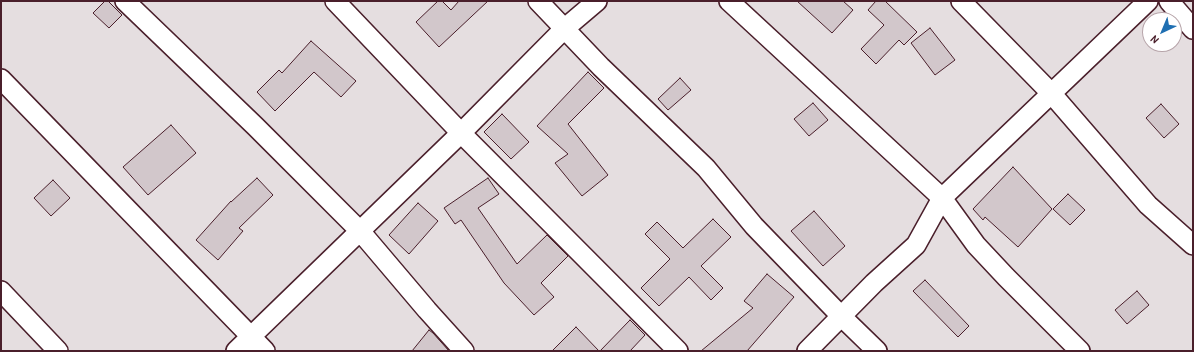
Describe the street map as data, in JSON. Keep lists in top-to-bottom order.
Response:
{
  "north": "bottom left"
}
